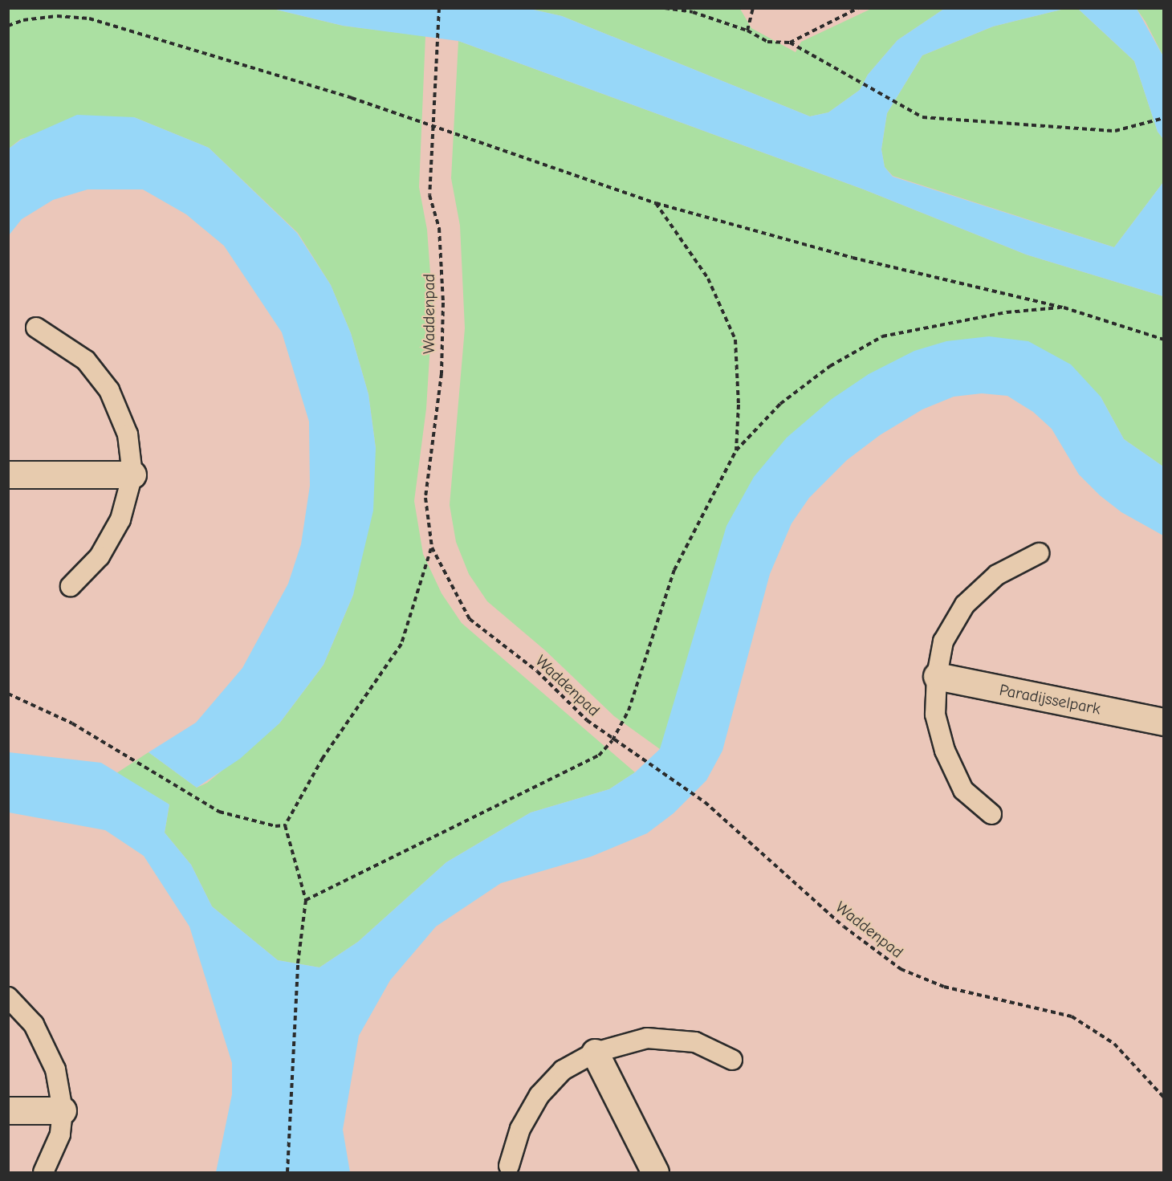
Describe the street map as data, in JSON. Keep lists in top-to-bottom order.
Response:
{
  "streets": {
    "street": ["Paradijsselpark"],
    "path": ["Waddenpad"]
  }
}
